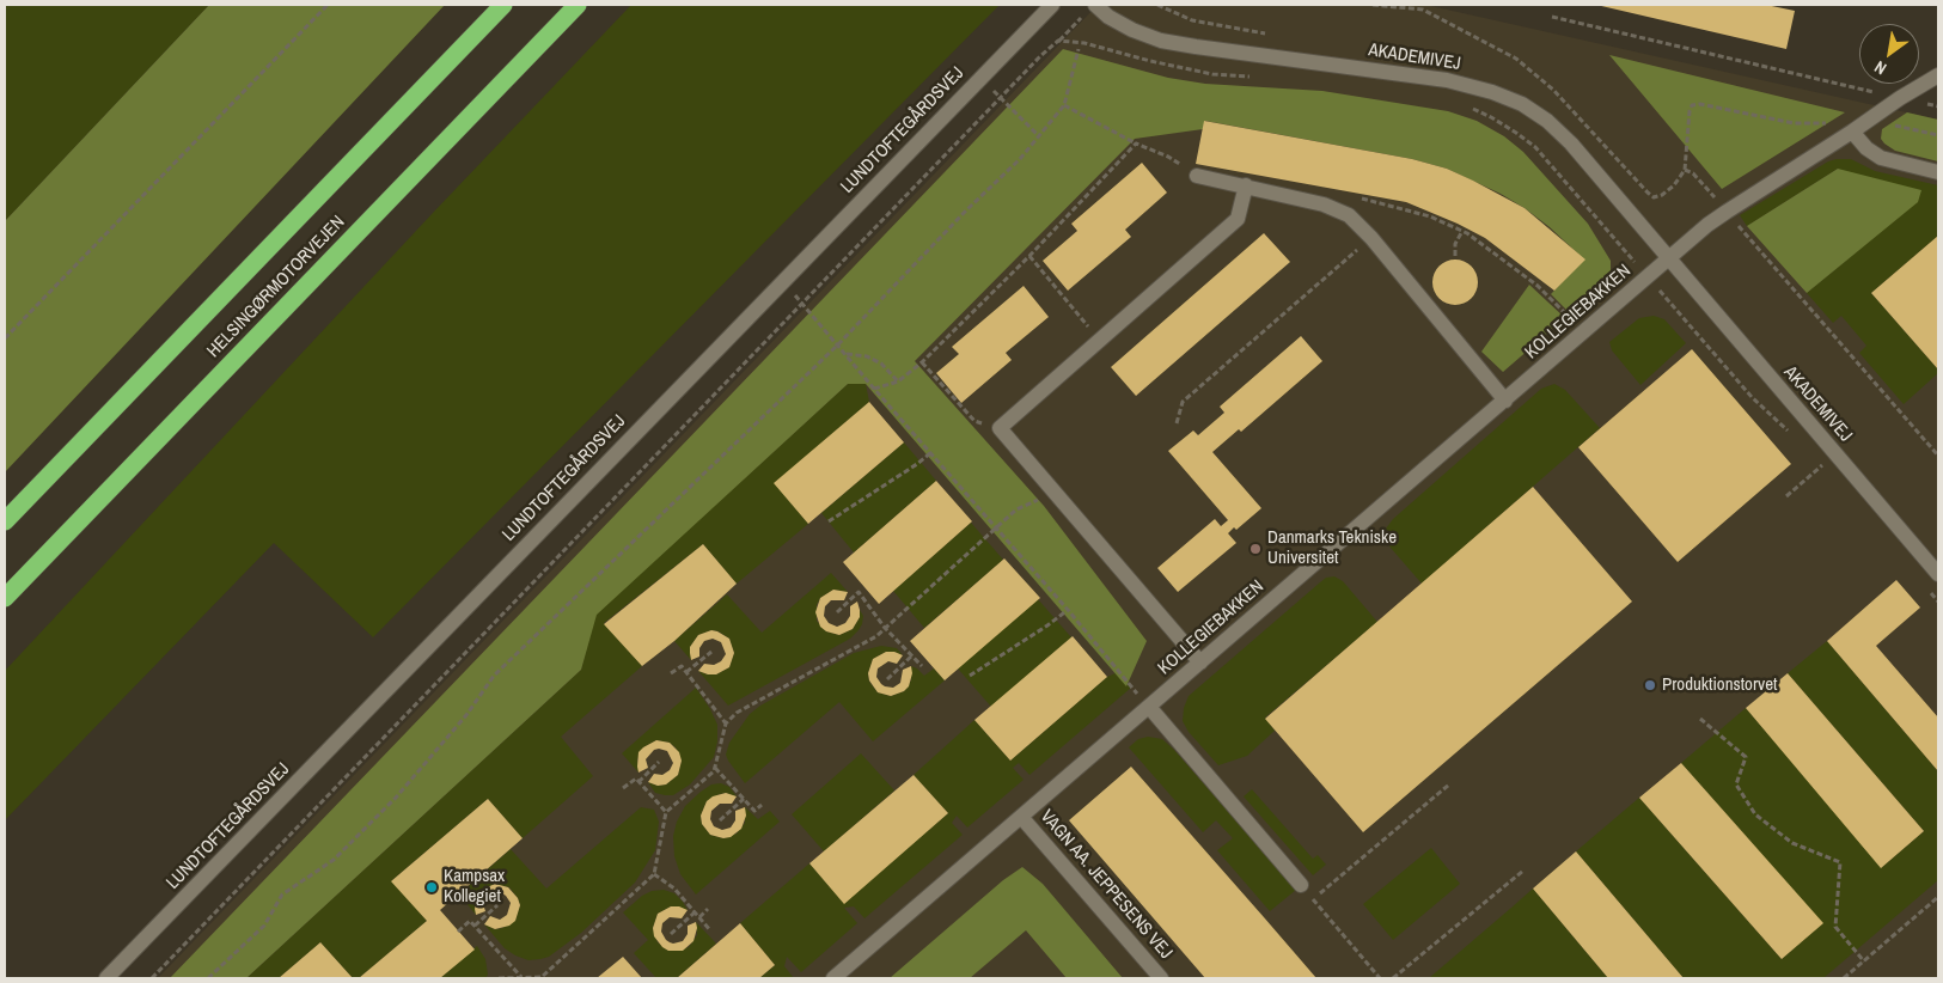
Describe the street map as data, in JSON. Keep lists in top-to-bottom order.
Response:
{
  "streets": {
    "highway": ["HELSINGØRMOTORVEJEN"],
    "street": [
      "AKADEMIVEJ",
      "LUNDTOFTEGÅRDSVEJ",
      "KOLLEGIEBAKKEN",
      "VAGN AA. JEPPESENS VEJ"
    ]
  },
  "crossings": [
    ["AKADEMIVEJ", "KOLLEGIEBAKKEN"],
    ["KOLLEGIEBAKKEN", "VAGN AA. JEPPESENS VEJ"]
  ],
  "places": ["Danmarks Tekniske Universitet", "Produktionstorvet", "Kampsax Kollegiet"],
  "north": "bottom left"
}
